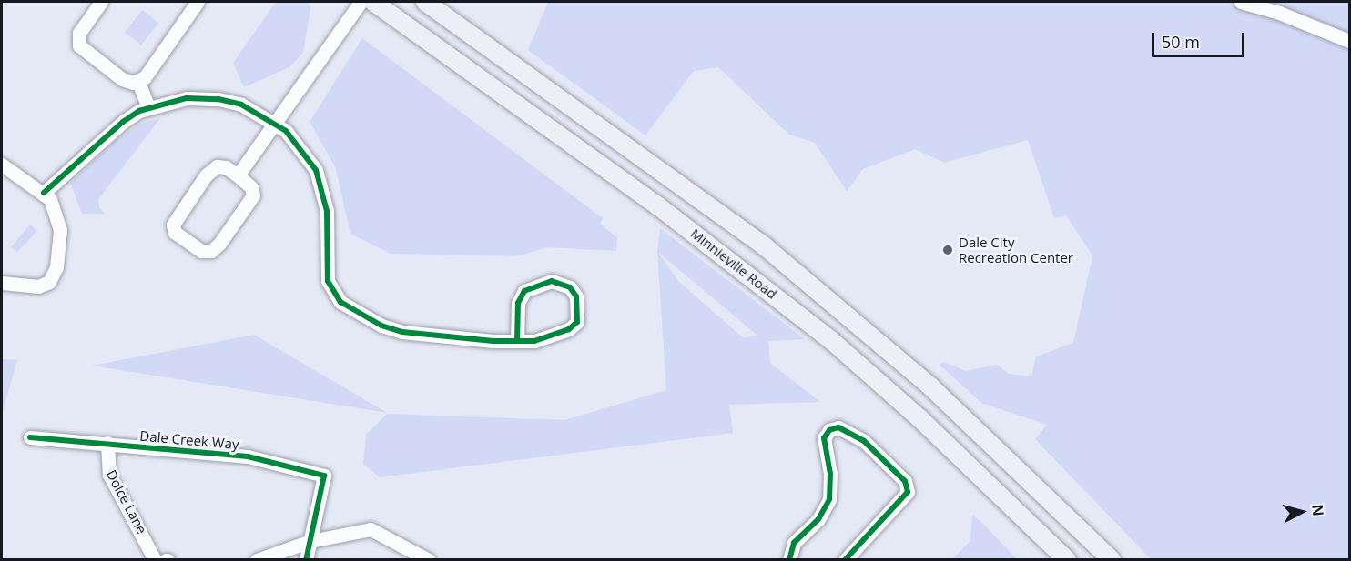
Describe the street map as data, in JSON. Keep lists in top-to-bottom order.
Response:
{
  "streets": {
    "main road": ["Minnieville Road"],
    "street": ["Dale Creek Way", "Dolce Lane"]
  },
  "crossings": [
    ["Dale Creek Way", "Dolce Lane"]
  ],
  "places": ["Dale City Recreation Center"],
  "scale_bar": "50 m",
  "north": "right"
}
